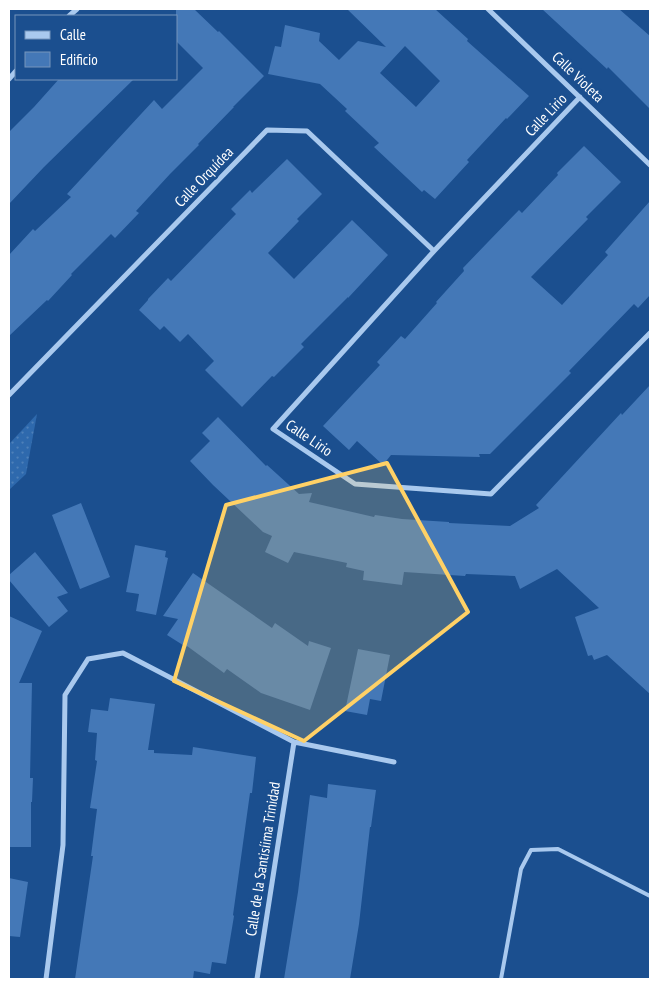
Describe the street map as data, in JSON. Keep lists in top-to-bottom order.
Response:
{
  "streets": {
    "street": [
      "Calle Violeta",
      "Calle Lirio",
      "Calle Orquídea",
      "Calle de la Santisíima Trinidad"
    ]
  },
  "crossings": [
    ["Calle Violeta", "Calle Lirio"],
    ["Calle Lirio", "Calle Orquídea"]
  ],
  "legend": ["Calle", "Edificio"]
}
